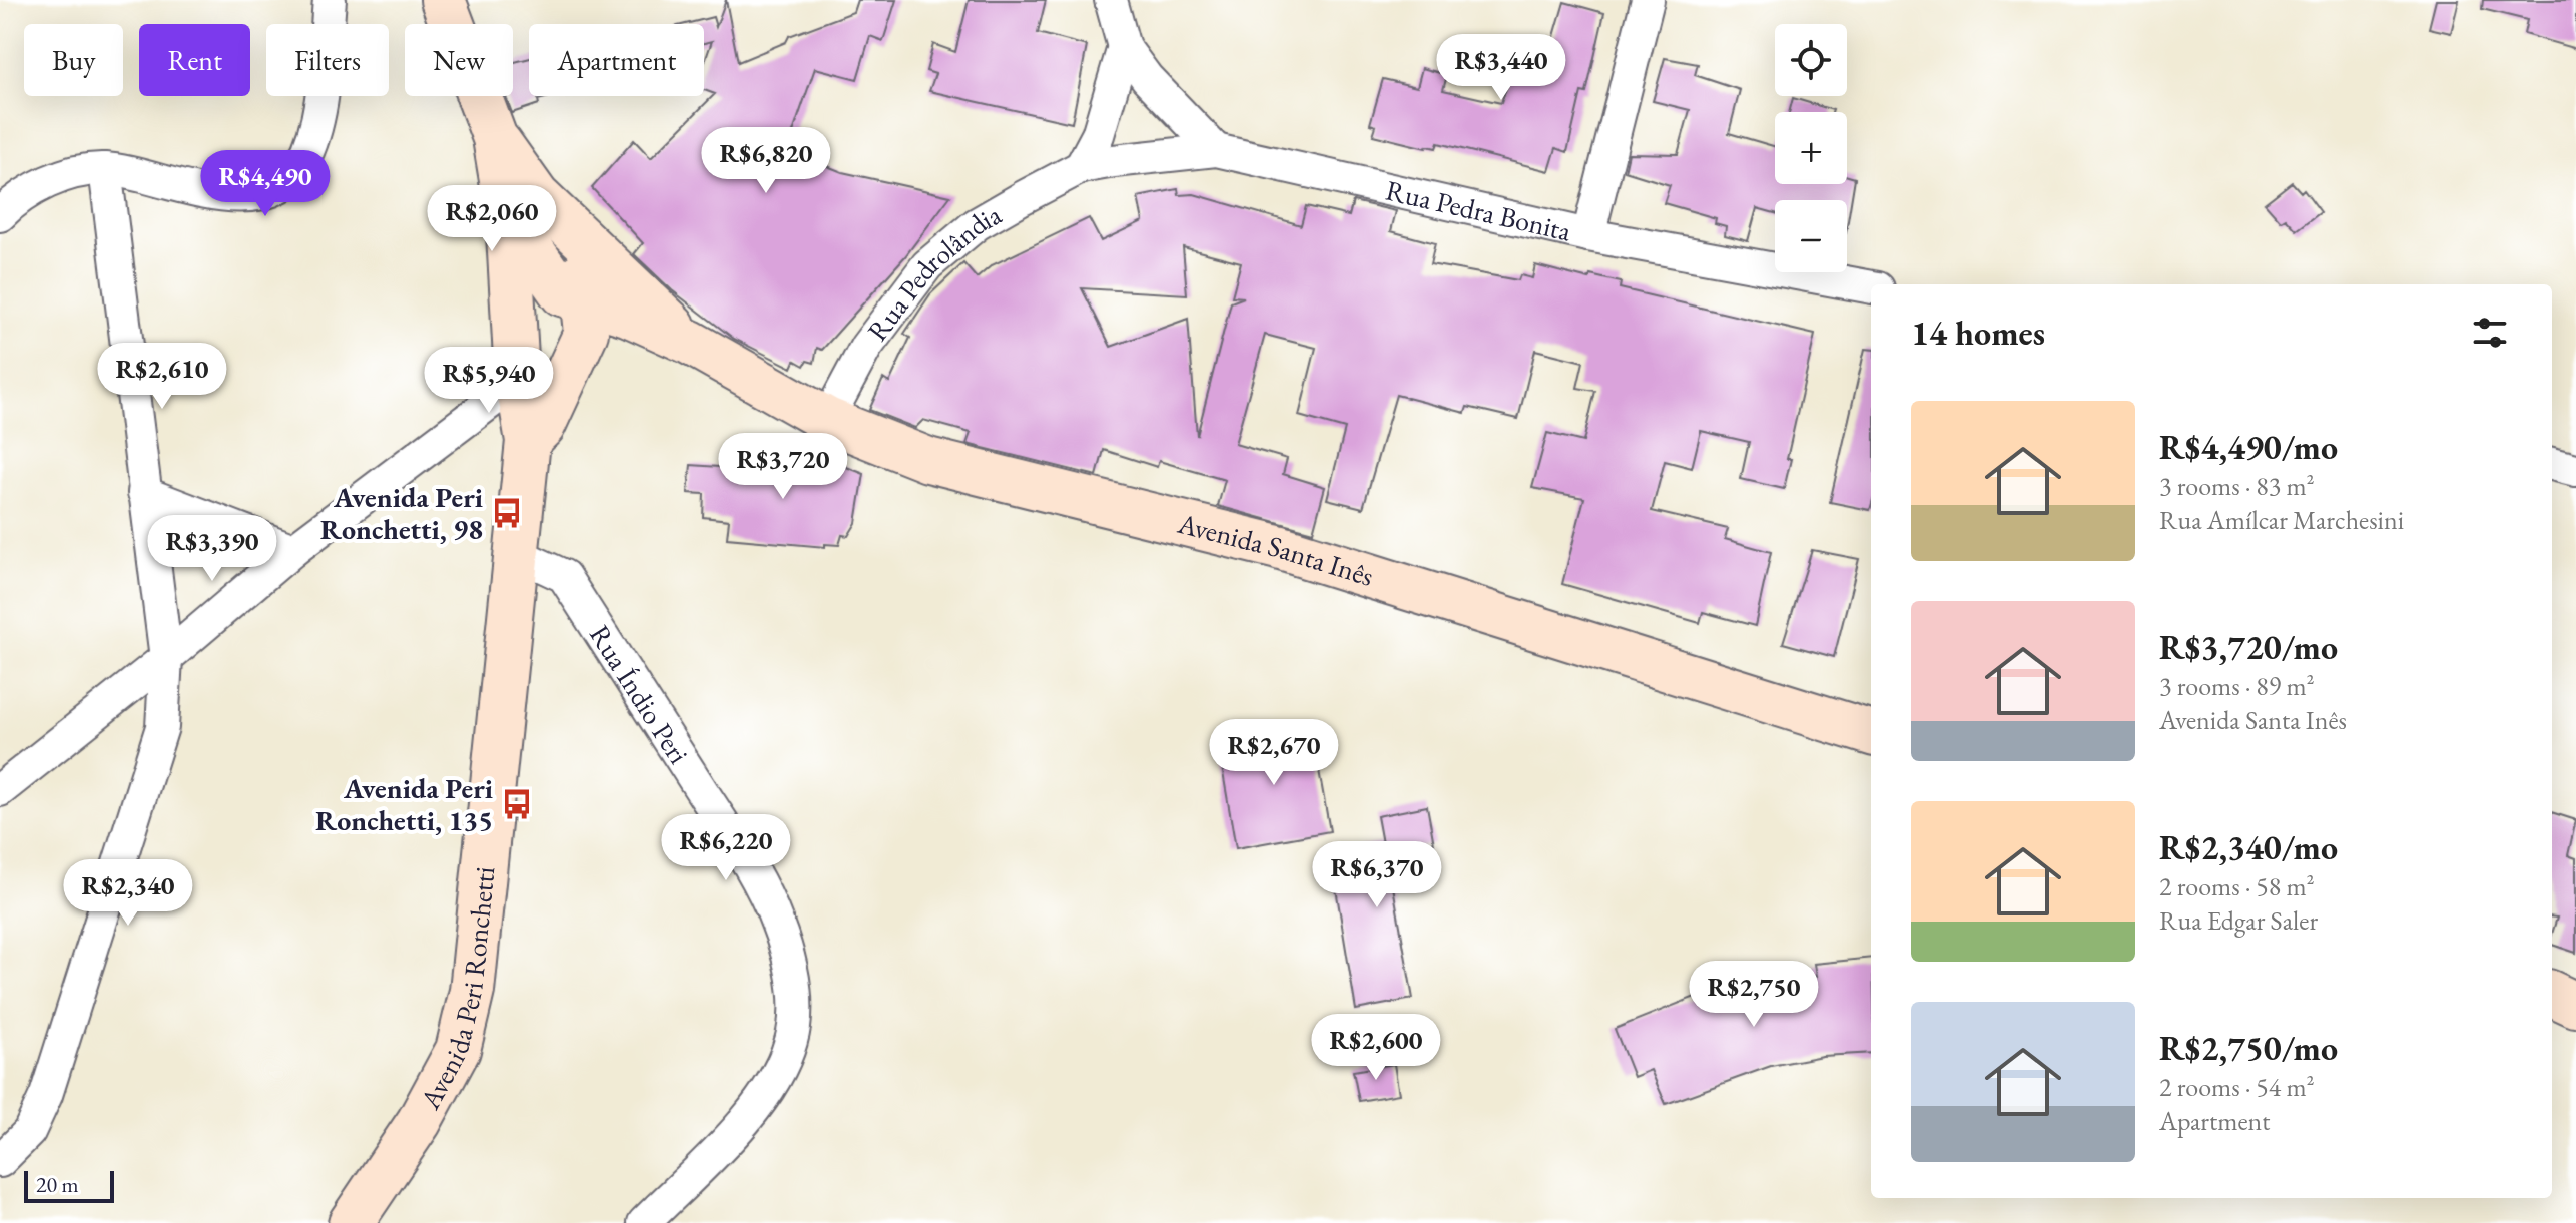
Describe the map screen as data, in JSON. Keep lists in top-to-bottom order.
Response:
{
  "streets": {
    "main road": ["Avenida Santa Inês", "Avenida Peri Ronchetti"],
    "street": ["Rua Pedra Bonita", "Rua Pedrolândia", "Rua Índio Peri"]
  },
  "crossings": [
    ["Rua Pedra Bonita", "Rua Pedrolândia"],
    ["Rua Pedrolândia", "Avenida Santa Inês"],
    ["Rua Índio Peri", "Avenida Peri Ronchetti"]
  ],
  "places": {
    "bus stop": ["Avenida Peri Ronchetti, 98", "Avenida Peri Ronchetti, 135"]
  },
  "scale_bar": "20 m",
  "page": {
    "map_buttons": ["+", "−"],
    "chip": [
      "Buy",
      "Rent",
      "Filters",
      "New",
      "Apartment"
    ],
    "price": [
      "R$3,440",
      "R$6,820",
      "R$4,490",
      "R$2,060",
      "R$2,610",
      "R$5,940",
      "R$3,720",
      "R$3,390",
      "R$2,670",
      "R$6,220",
      "R$6,370",
      "R$2,340",
      "R$2,750",
      "R$2,600"
    ],
    "heading": "14 homes",
    "list": [
      {
        "name": "R$4,490/mo",
        "note": "3 rooms · 83 m² · Rua Amílcar Marchesini"
      },
      {
        "name": "R$3,720/mo",
        "note": "3 rooms · 89 m² · Avenida Santa Inês"
      },
      {
        "name": "R$2,340/mo",
        "note": "2 rooms · 58 m² · Rua Edgar Saler"
      },
      {
        "name": "R$2,750/mo",
        "note": "2 rooms · 54 m² · Apartment"
      }
    ],
    "scale": "20 m"
  }
}
